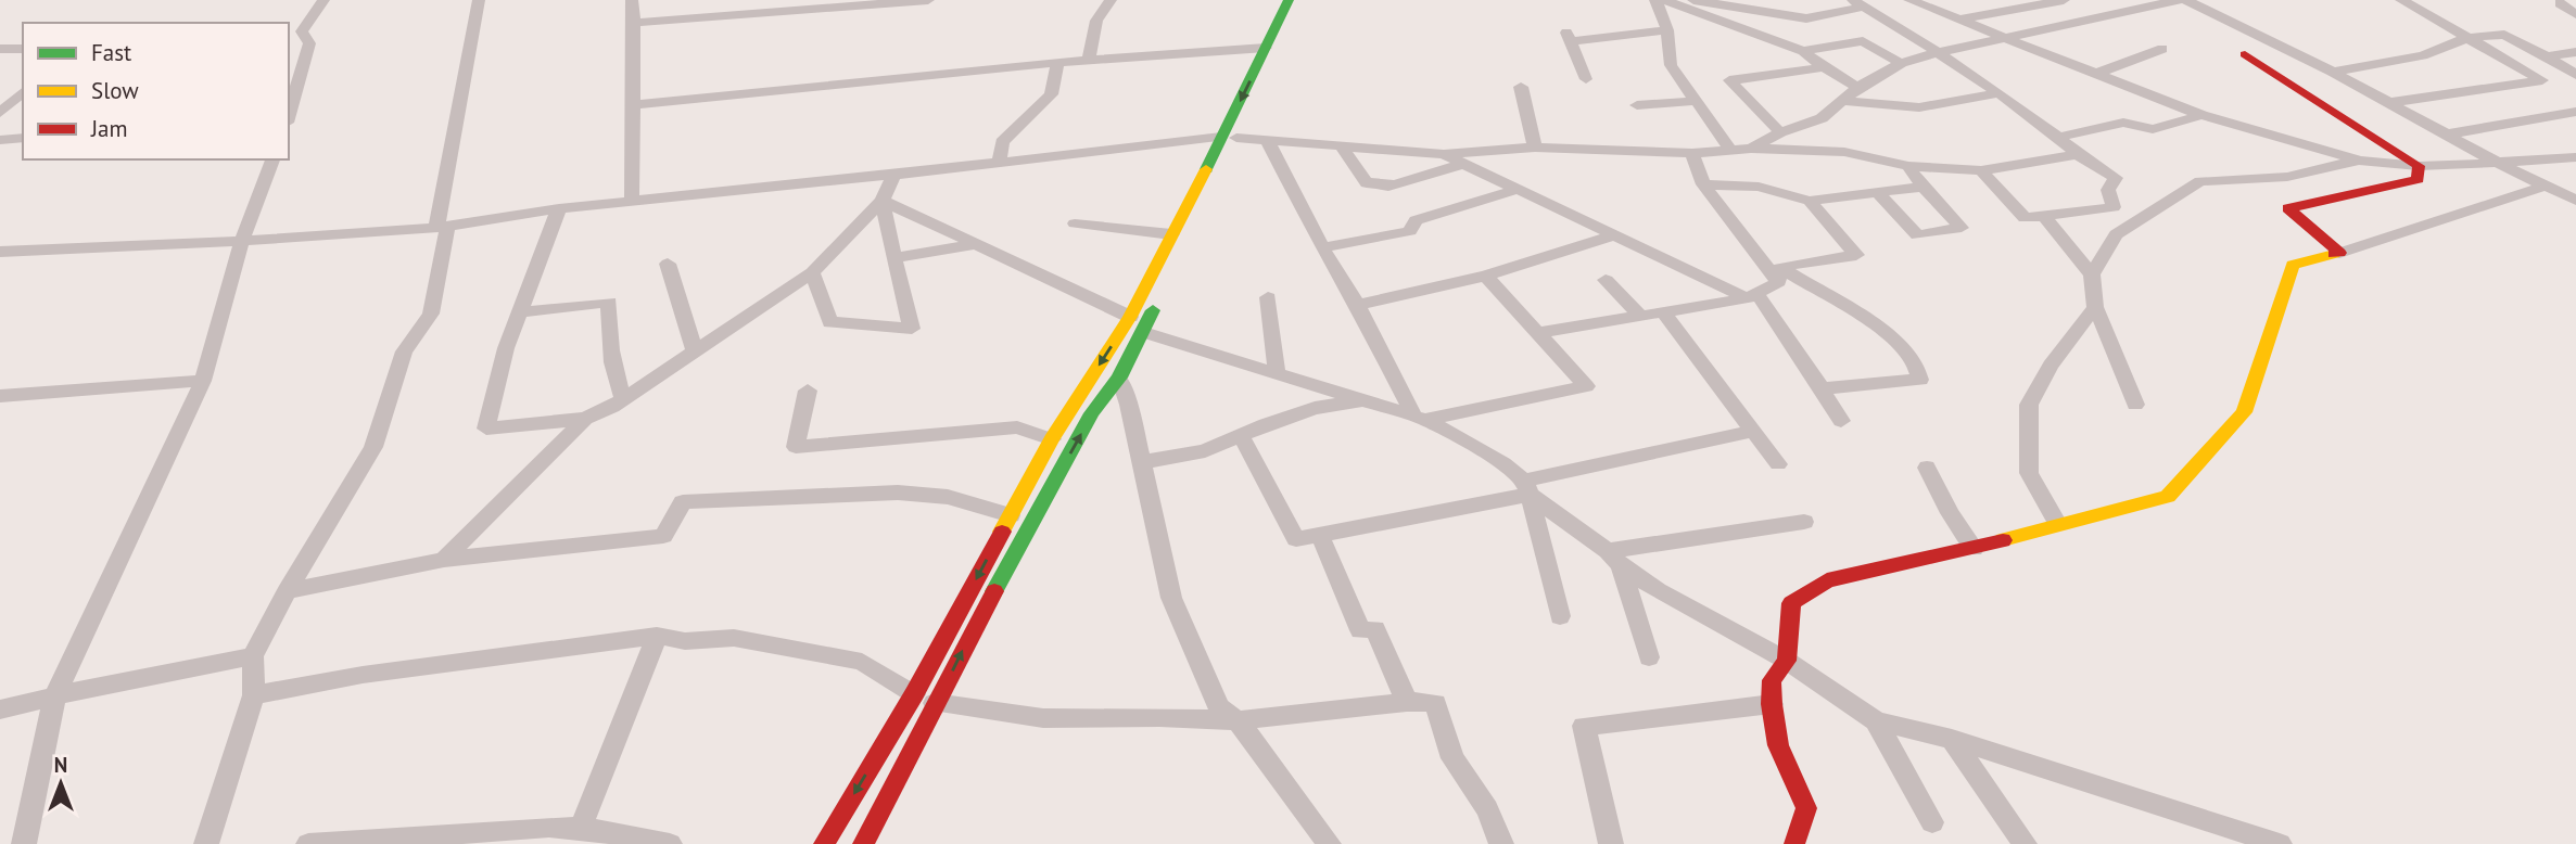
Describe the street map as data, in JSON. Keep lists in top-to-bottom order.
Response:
{
  "legend": ["Fast", "Slow", "Jam"],
  "north": "top"
}
